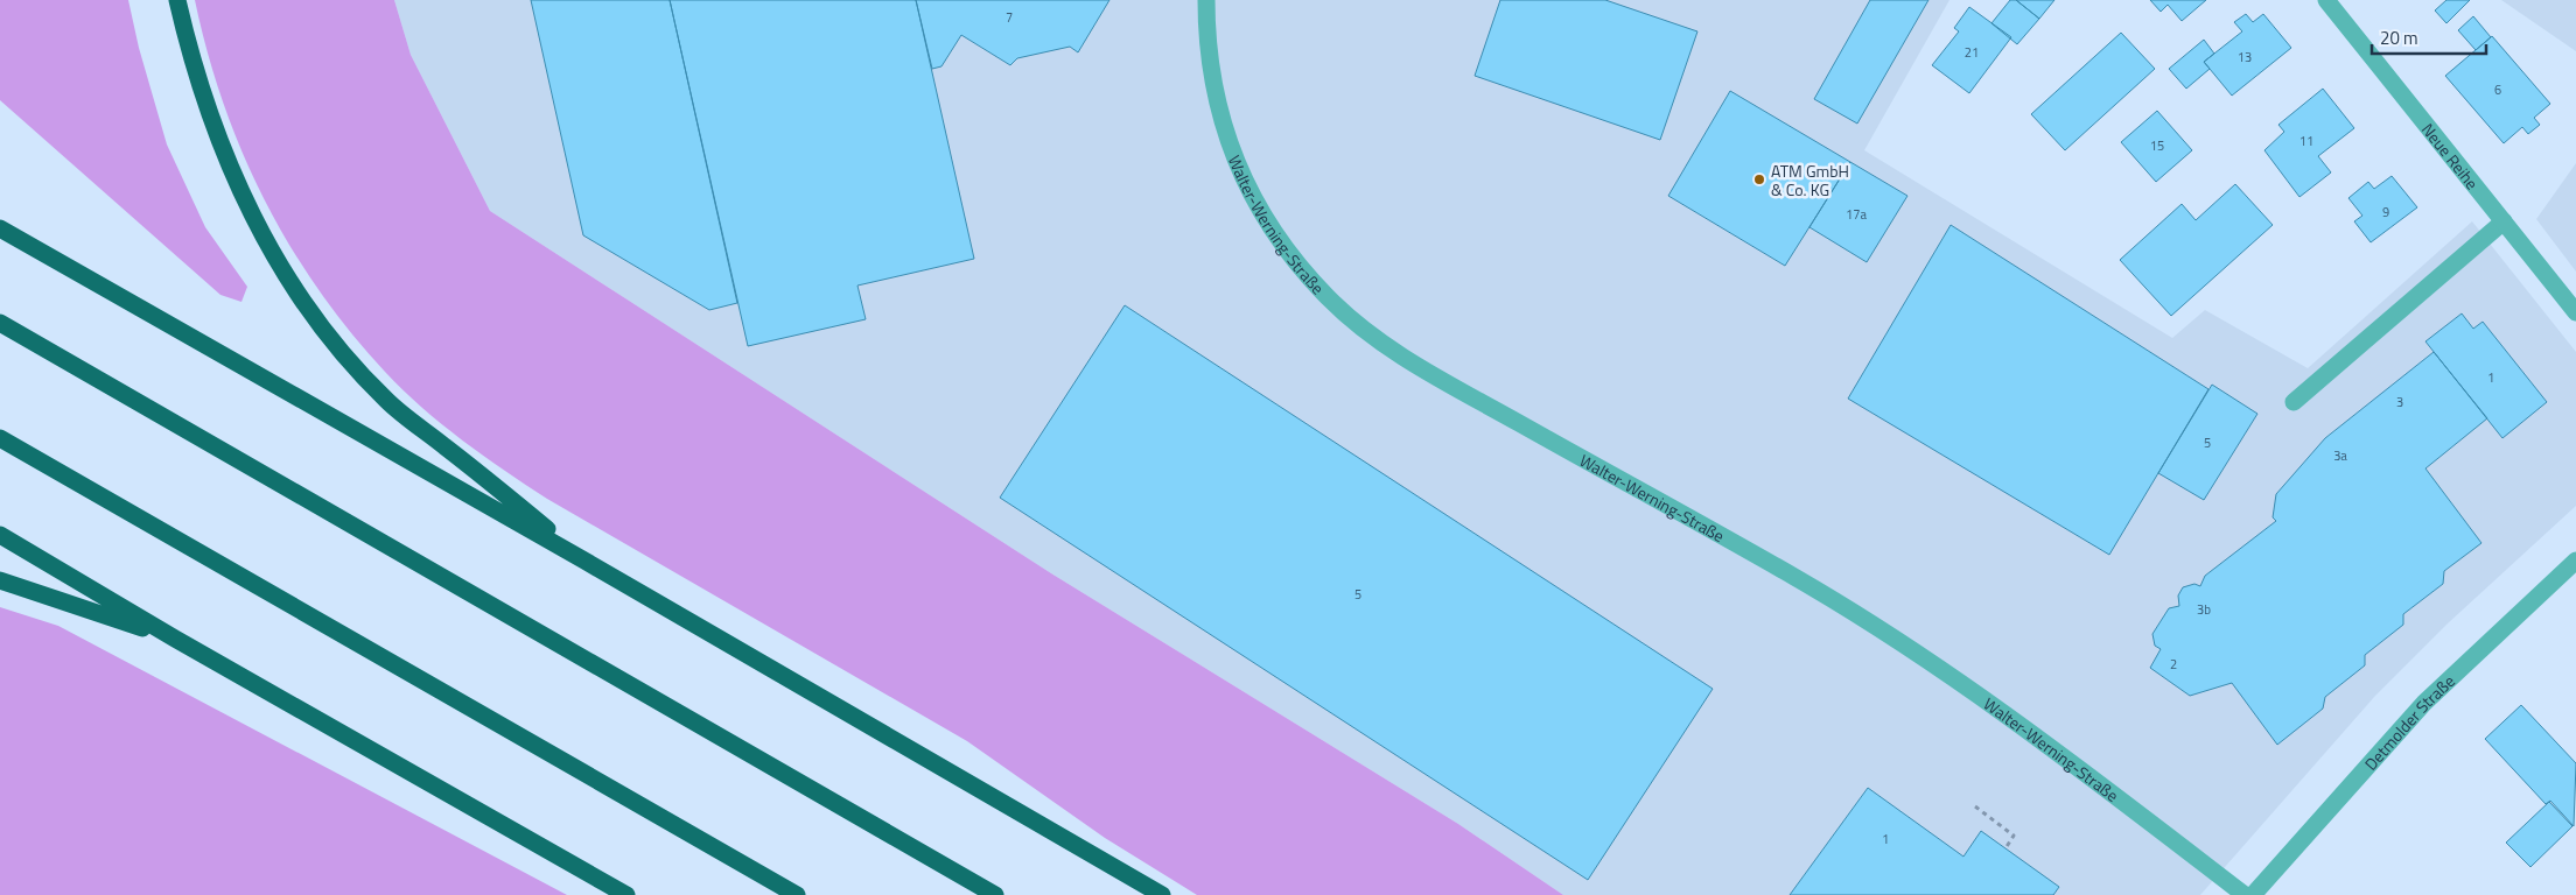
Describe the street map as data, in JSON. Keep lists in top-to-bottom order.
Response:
{
  "streets": {
    "street": ["Neue Reihe", "Walter-Werning-Straße", "Detmolder Straße"]
  },
  "places": ["ATM GmbH & Co. KG"],
  "house_numbers": [
    "7",
    "21",
    "13",
    "6",
    "11",
    "15",
    "9",
    "17a",
    "1",
    "3",
    "5",
    "3a",
    "5",
    "3b",
    "2",
    "1"
  ],
  "scale_bar": "20 m"
}
